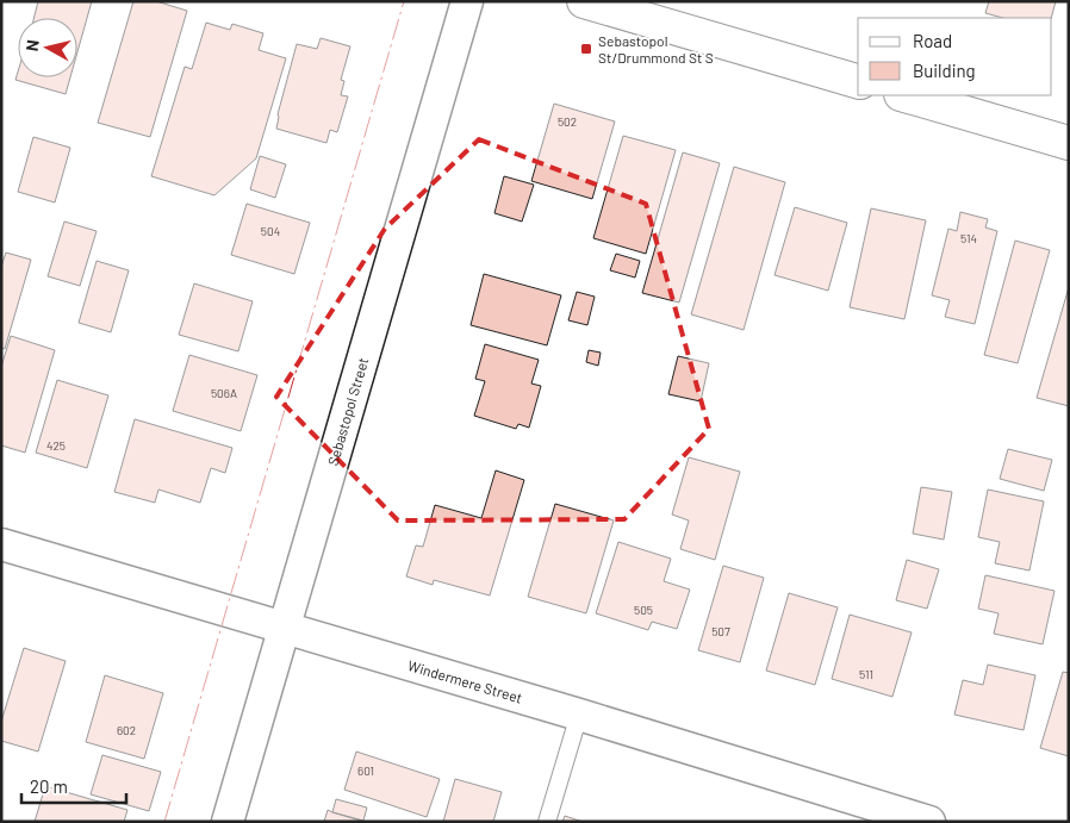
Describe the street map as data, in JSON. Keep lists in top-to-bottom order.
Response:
{
  "streets": {
    "street": ["Sebastopol Street", "Windermere Street"]
  },
  "crossings": [
    ["Sebastopol Street", "Windermere Street"]
  ],
  "places": {
    "transit": ["Sebastopol St/Drummond St S"]
  },
  "house_numbers": [
    "502",
    "504",
    "514",
    "506A",
    "425",
    "505",
    "507",
    "511",
    "602",
    "601"
  ],
  "legend": ["Road", "Building"],
  "scale_bar": "20 m",
  "north": "left"
}
